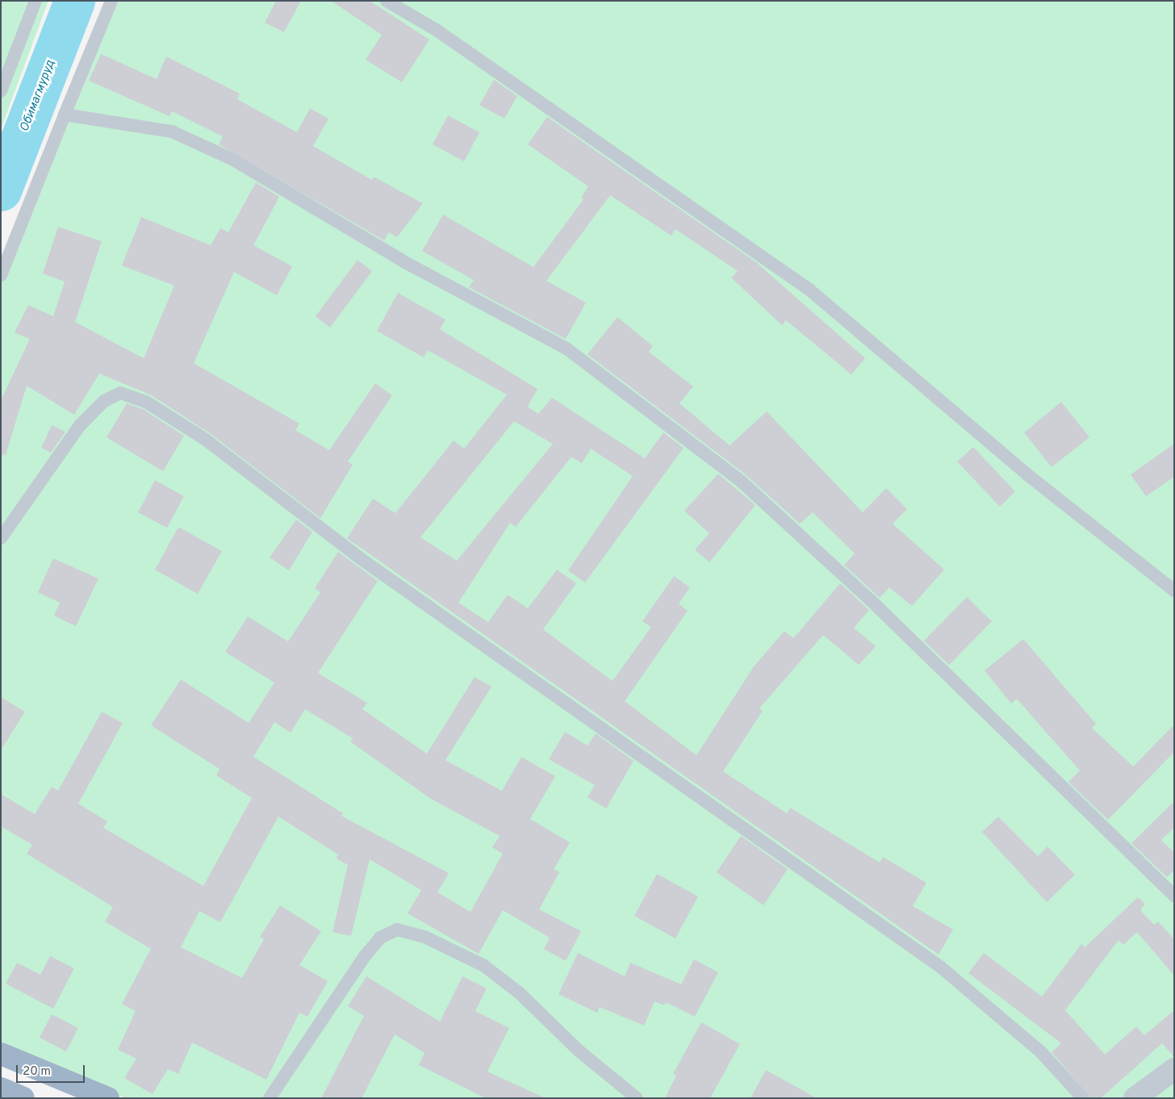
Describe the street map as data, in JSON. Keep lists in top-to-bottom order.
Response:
{
  "water": ["Обимагмуруд"],
  "scale_bar": "20 m"
}
